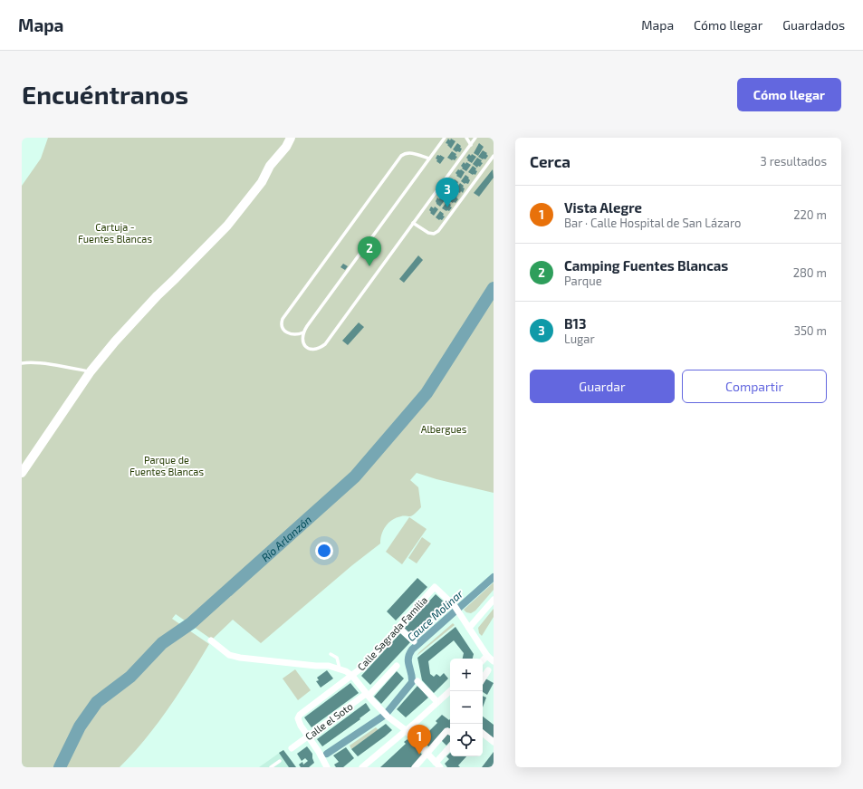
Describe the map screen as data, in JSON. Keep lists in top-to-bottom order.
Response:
{
  "streets": {
    "street": ["Calle Sagrada Familia", "Calle el Soto"]
  },
  "crossings": [
    ["Calle Sagrada Familia", "Calle el Soto"]
  ],
  "water": ["Río Arlanzón", "Cauce Molinar"],
  "parks": ["Cartuja - Fuentes Blancas", "Albergues", "Parque de Fuentes Blancas"],
  "page": {
    "header": "Mapa",
    "nav": ["Mapa", "Cómo llegar", "Guardados"],
    "buttons": [
      "Cómo llegar",
      ["Guardar", "Compartir"]
    ],
    "title": "Encuéntranos",
    "heading": ["Cerca", "3 resultados"],
    "pins": ["3", "2", "1"],
    "list": [
      {
        "mark": "1",
        "name": "Vista Alegre",
        "note": "Bar · Calle Hospital de San Lázaro",
        "value": "220 m"
      },
      {
        "mark": "2",
        "name": "Camping Fuentes Blancas",
        "note": "Parque",
        "value": "280 m"
      },
      {
        "mark": "3",
        "name": "B13",
        "note": "Lugar",
        "value": "350 m"
      }
    ],
    "map_buttons": ["+", "−"]
  }
}
